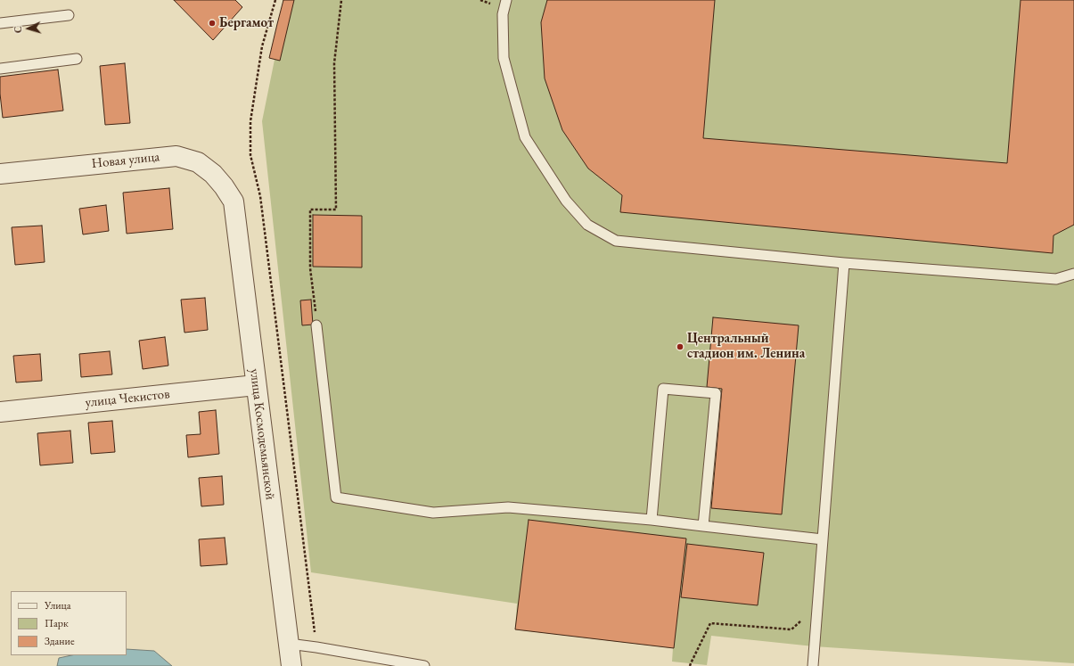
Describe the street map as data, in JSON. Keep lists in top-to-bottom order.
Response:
{
  "streets": {
    "street": ["Новая улица", "улица Чекистов", "улица Космодемьянской"]
  },
  "crossings": [
    ["Новая улица", "улица Космодемьянской"],
    ["улица Чекистов", "улица Космодемьянской"]
  ],
  "places": ["Бергамот", "Центральный стадион им. Ленина"],
  "legend": ["Улица", "Парк", "Здание"],
  "north": "left"
}
